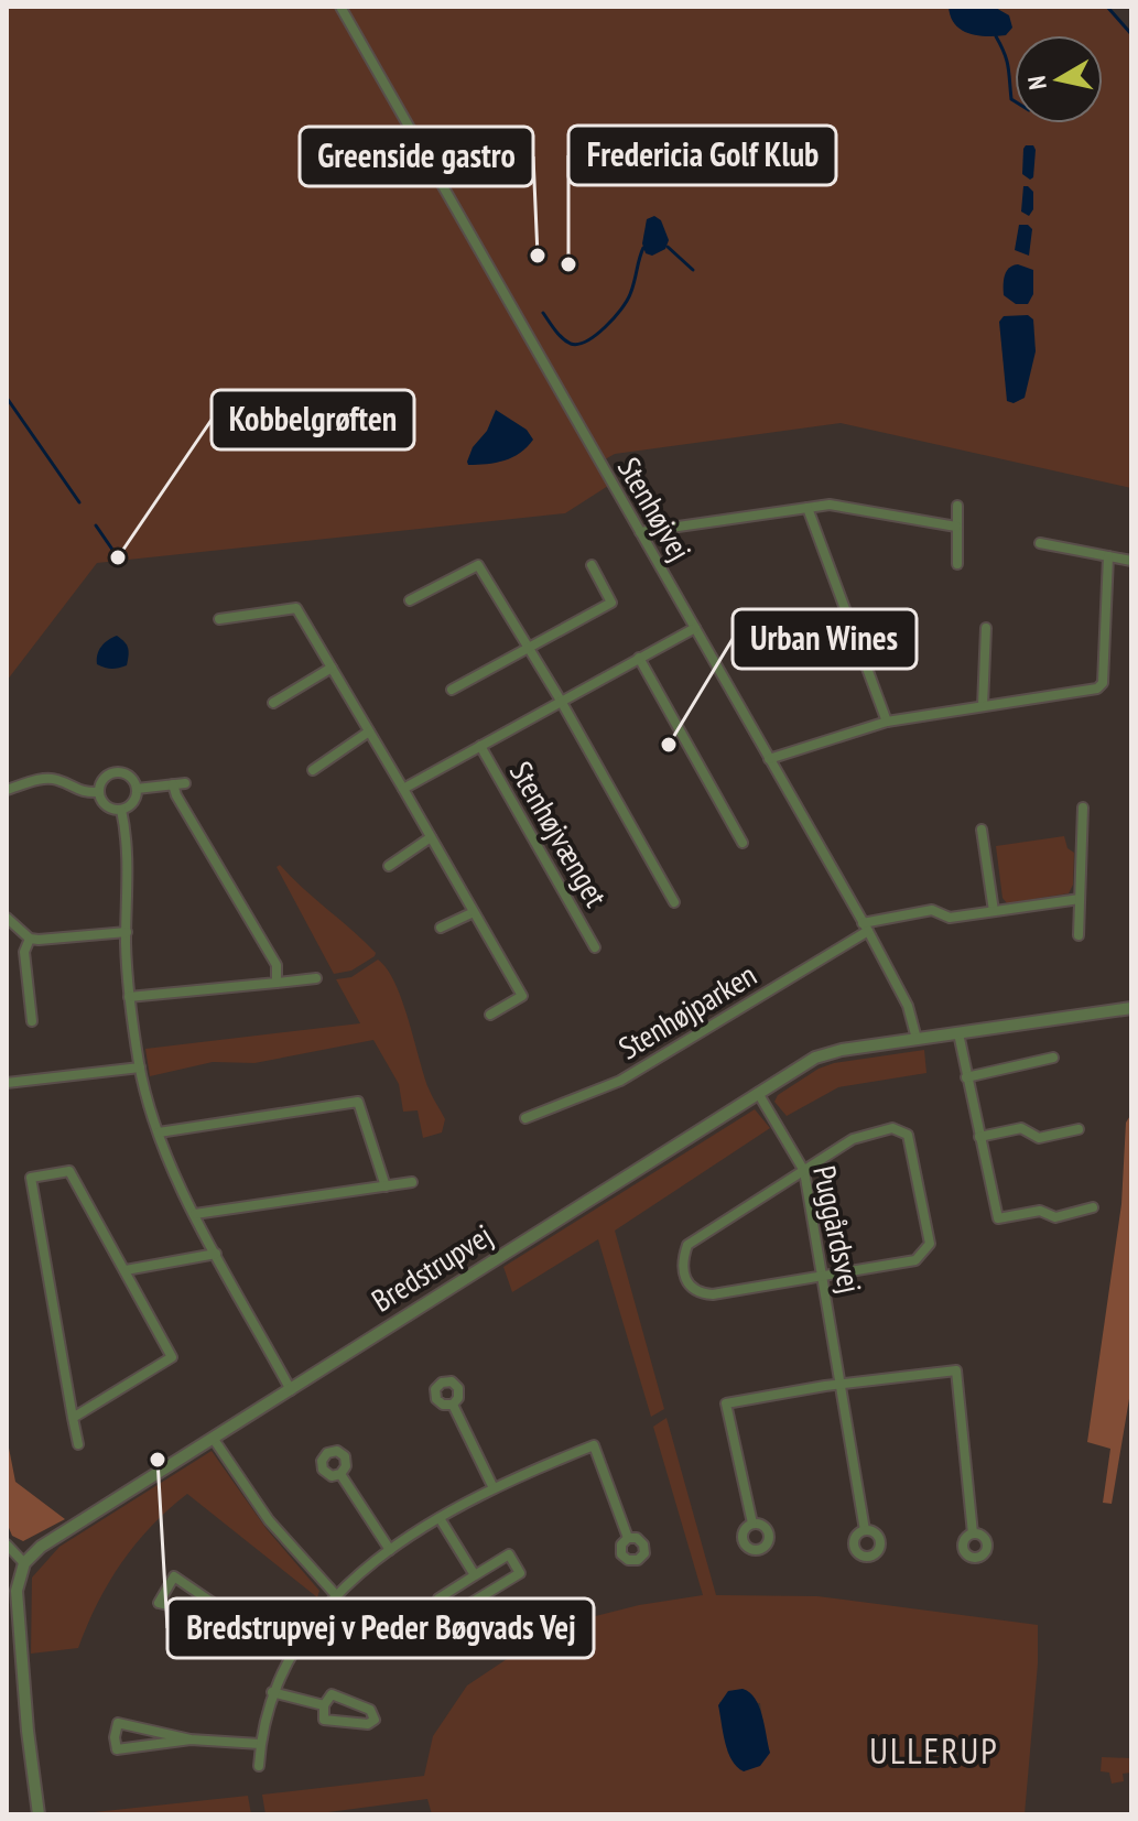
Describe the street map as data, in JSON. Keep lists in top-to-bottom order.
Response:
{
  "streets": {
    "street": [
      "Stenhøjvej",
      "Stenhøjvænget",
      "Stenhøjparken",
      "Puggårdsvej",
      "Bredstrupvej"
    ]
  },
  "crossings": [
    ["Stenhøjvej", "Stenhøjvænget"],
    ["Stenhøjvej", "Stenhøjparken"],
    ["Stenhøjvej", "Bredstrupvej"],
    ["Puggårdsvej", "Bredstrupvej"]
  ],
  "districts": ["ULLERUP"],
  "places": [
    "Greenside gastro",
    "Fredericia Golf Klub",
    "Kobbelgrøften",
    "Urban Wines",
    "Bredstrupvej v Peder Bøgvads Vej"
  ],
  "north": "left"
}
